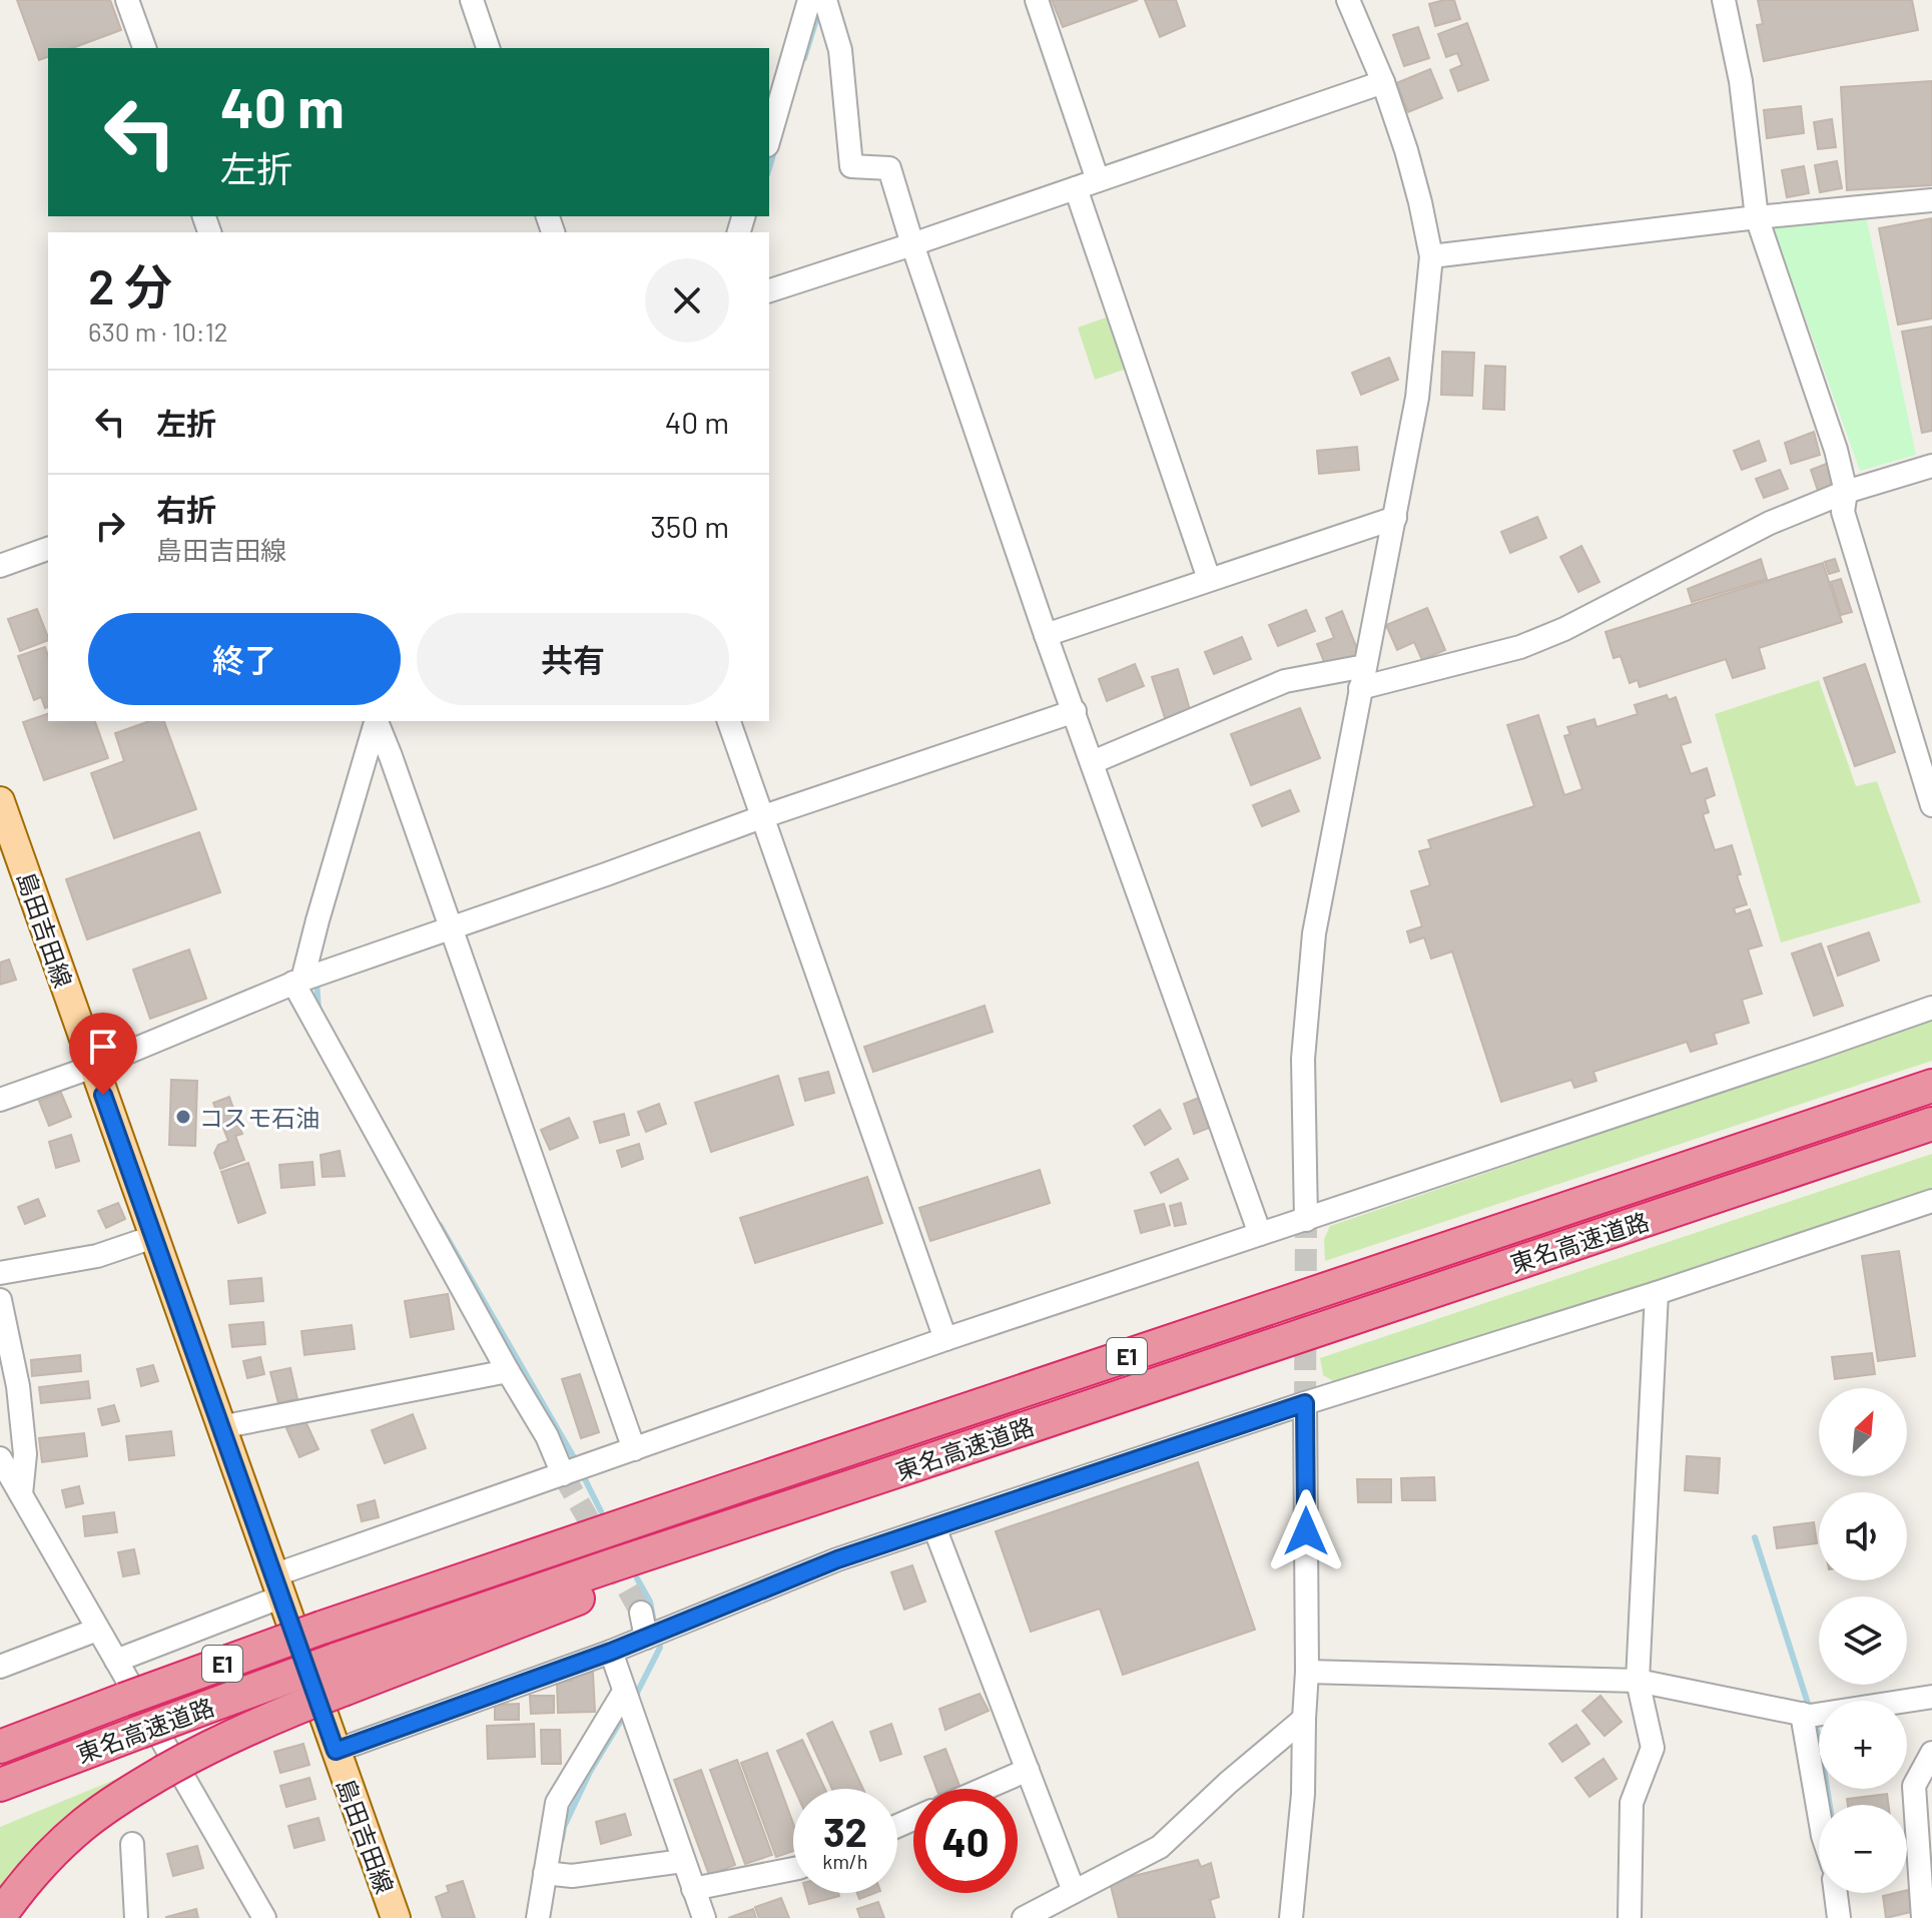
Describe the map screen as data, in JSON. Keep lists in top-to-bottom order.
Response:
{
  "streets": {
    "highway": ["東名高速道路", "E1"],
    "main road": ["島田吉田線"]
  },
  "places": ["コスモ石油"],
  "north": "top right",
  "page": {
    "turn": ["40 m", "左折"],
    "heading": ["2 分", "630 m · 10:12"],
    "list": [
      {
        "name": "左折",
        "value": "40 m"
      },
      {
        "name": "右折",
        "note": "島田吉田線",
        "value": "350 m"
      }
    ],
    "buttons": ["終了", "共有"],
    "map_buttons": ["+", "−"],
    "speed": "32 km/h",
    "limit": "40"
  }
}
